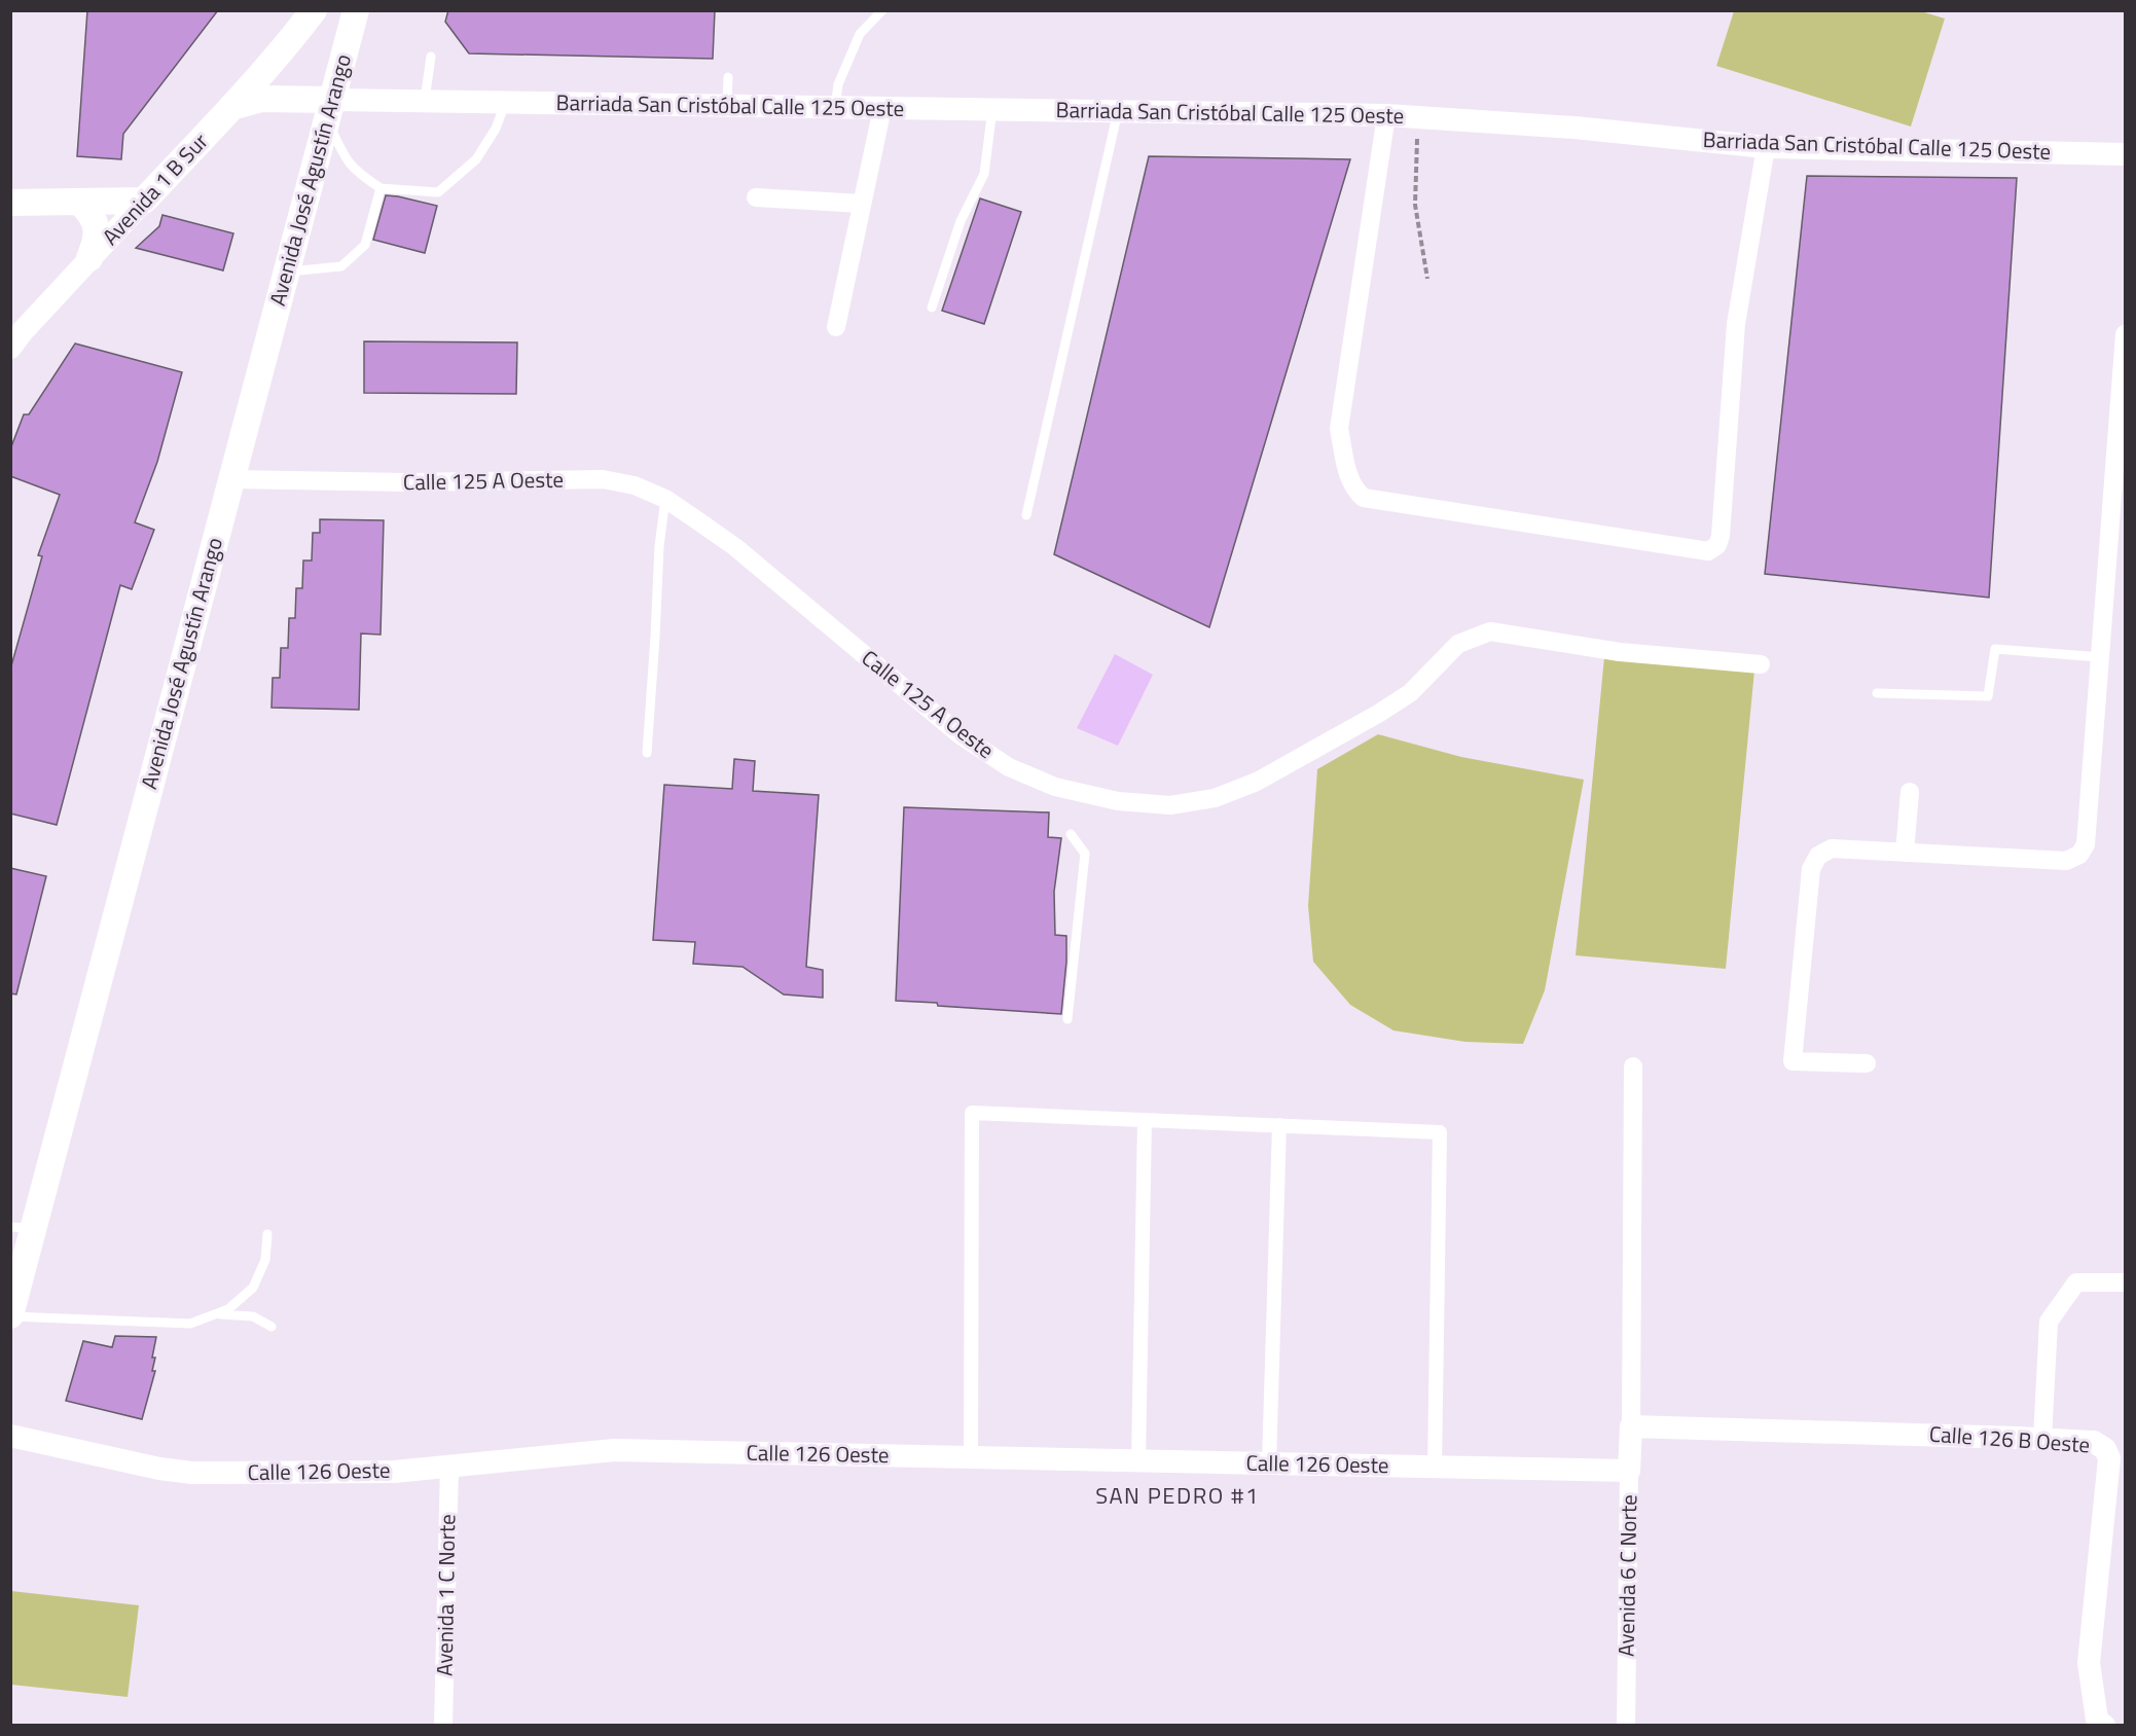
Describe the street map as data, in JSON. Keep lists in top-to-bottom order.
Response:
{
  "streets": {
    "main road": ["Avenida José Agustín Arango", "Avenida 1 B Sur"],
    "street": [
      "Barriada San Cristóbal Calle 125 Oeste",
      "Calle 125 A Oeste",
      "Calle 126 B Oeste",
      "Calle 126 Oeste",
      "Avenida 6 C Norte",
      "Avenida 1 C Norte"
    ]
  },
  "crossings": [
    ["Barriada San Cristóbal Calle 125 Oeste", "Avenida José Agustín Arango"],
    ["Avenida José Agustín Arango", "Calle 125 A Oeste"],
    ["Calle 126 B Oeste", "Avenida 6 C Norte"],
    ["Calle 126 Oeste", "Avenida 6 C Norte"],
    ["Calle 126 Oeste", "Avenida 1 C Norte"]
  ],
  "districts": ["SAN PEDRO #1"]
}
